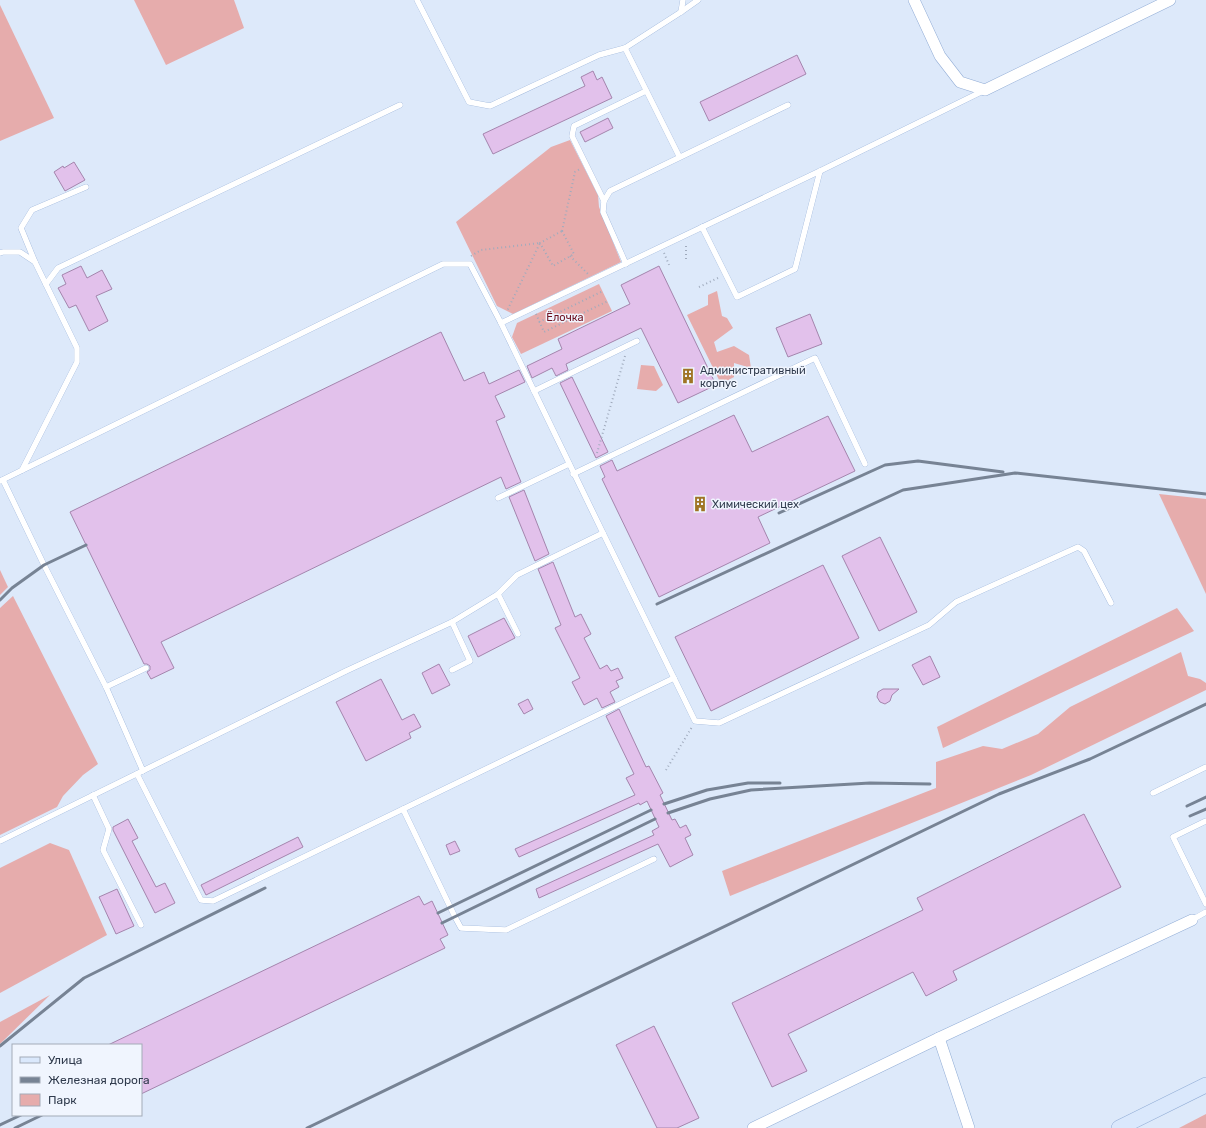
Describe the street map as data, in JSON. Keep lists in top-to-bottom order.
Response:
{
  "parks": ["Ёлочка"],
  "places": {
    "building": ["Административный корпус", "Химический цех"]
  },
  "legend": ["Улица", "Железная дорога", "Парк"]
}
